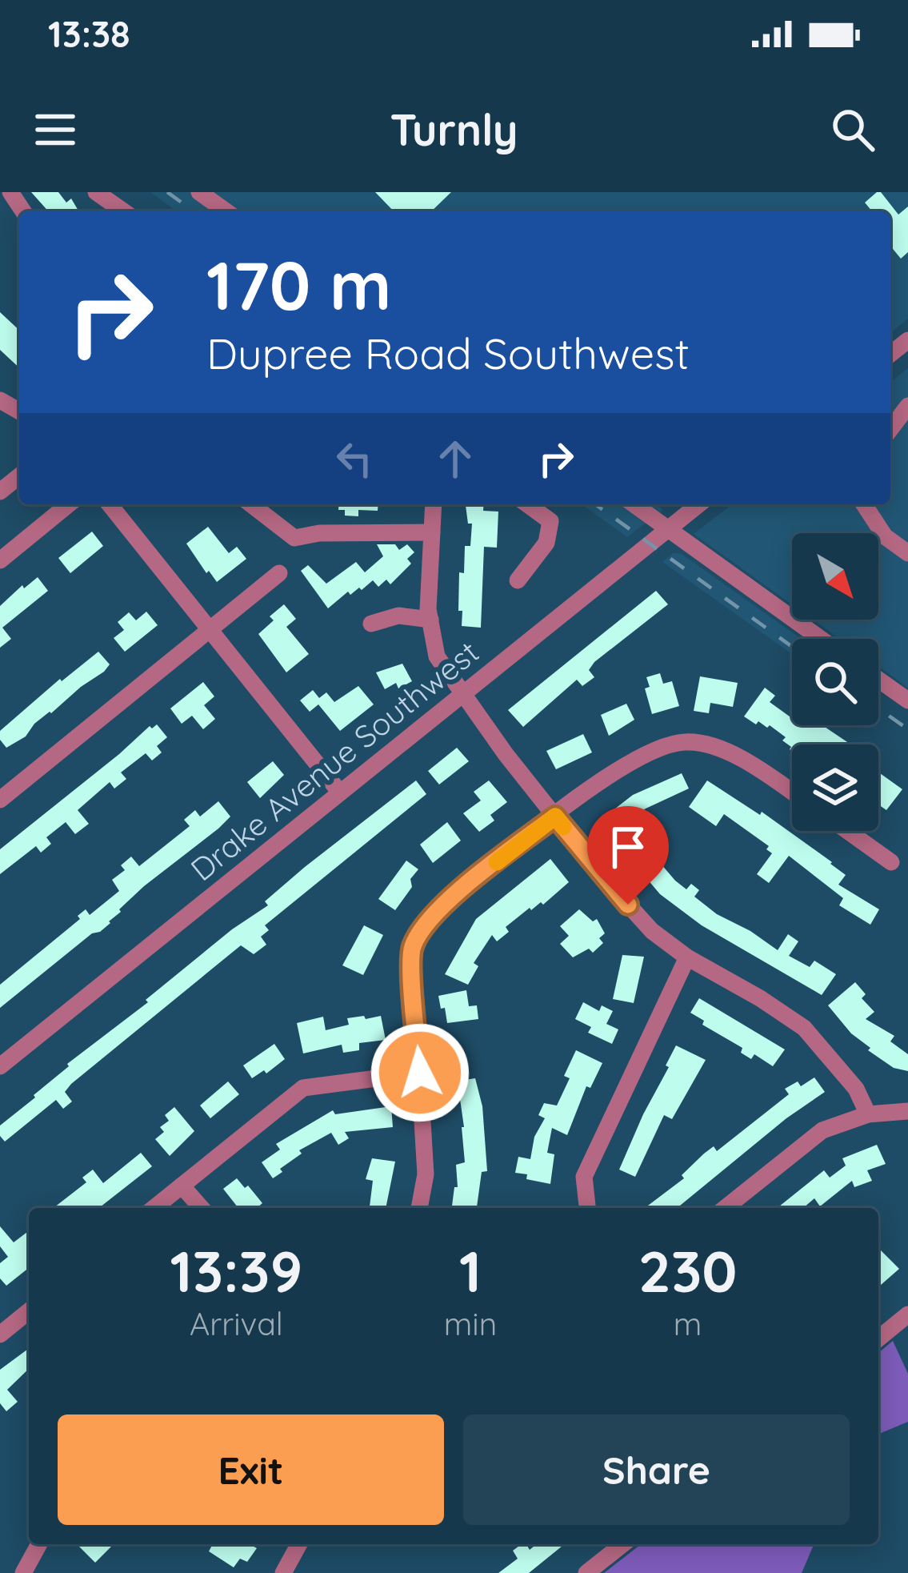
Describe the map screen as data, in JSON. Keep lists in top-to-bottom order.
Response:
{
  "streets": {
    "street": ["Drake Avenue Southwest"]
  },
  "north": "bottom right",
  "page": {
    "status": "13:38",
    "header": "Turnly",
    "turn": ["170 m", "Dupree Road Southwest"],
    "eta": [
      "13:39",
      "Arrival",
      "1",
      "min",
      "230",
      "m"
    ],
    "buttons": ["Exit", "Share"]
  }
}
